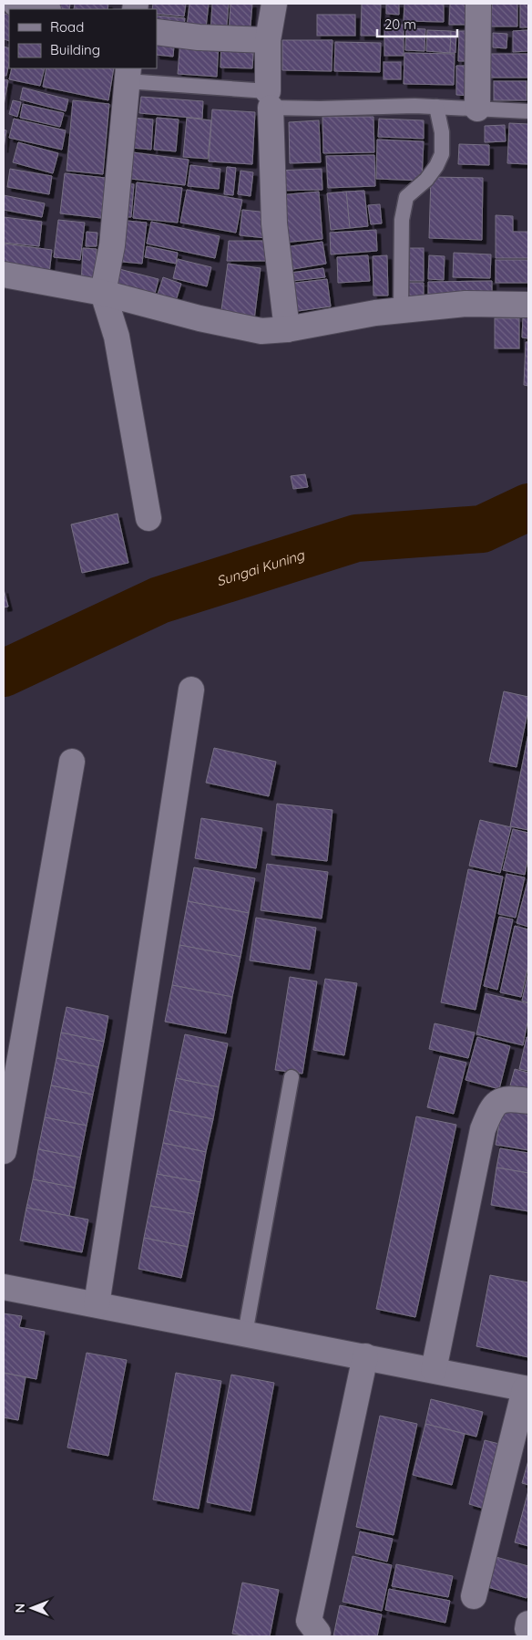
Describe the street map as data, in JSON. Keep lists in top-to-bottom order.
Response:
{
  "water": ["Sungai Kuning"],
  "legend": ["Road", "Building"],
  "scale_bar": "20 m",
  "north": "left"
}
